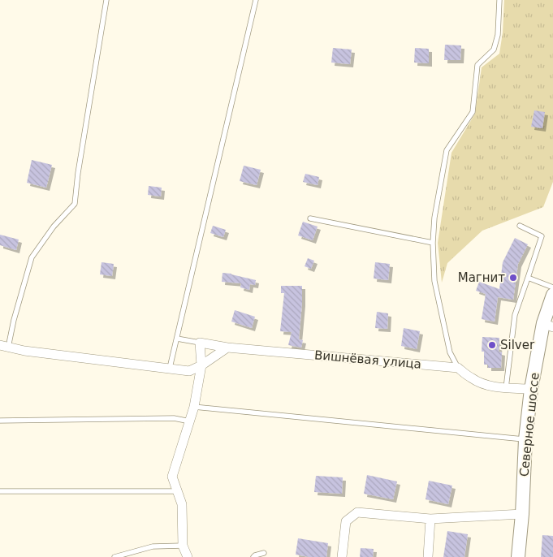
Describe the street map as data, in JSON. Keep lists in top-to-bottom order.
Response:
{
  "streets": {
    "main road": ["Северное шоссе"],
    "street": ["Вишнёвая улица"]
  },
  "places": ["Магнит", "Silver"]
}
